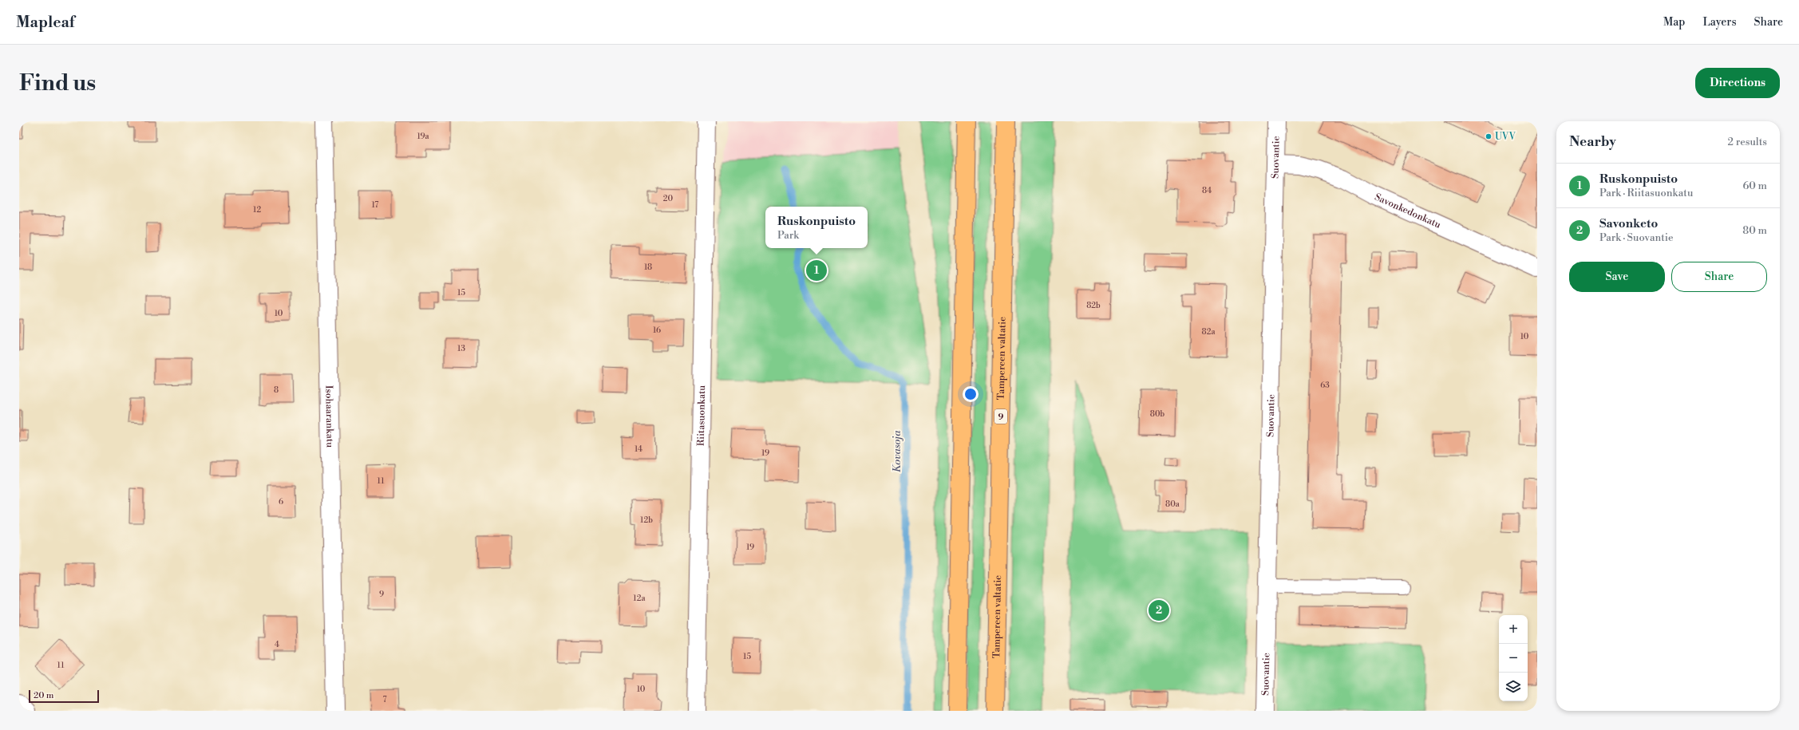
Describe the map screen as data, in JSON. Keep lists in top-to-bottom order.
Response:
{
  "streets": {
    "highway": ["Tampereen valtatie", "9"],
    "street": [
      "Suovantie",
      "Savonkedonkatu",
      "Isohaarankatu",
      "Riitasuonkatu"
    ]
  },
  "crossings": [
    ["Suovantie", "Savonkedonkatu"]
  ],
  "water": ["Kovasoja"],
  "places": ["UVV"],
  "house_numbers": [
    "19a",
    "84",
    "20",
    "17",
    "12",
    "18",
    "15",
    "82b",
    "10",
    "16",
    "82a",
    "10",
    "13",
    "63",
    "8",
    "80b",
    "14",
    "19",
    "11",
    "6",
    "80a",
    "12b",
    "19",
    "9",
    "12a",
    "4",
    "15",
    "11",
    "10",
    "7"
  ],
  "scale_bar": "20 m",
  "page": {
    "header": "Mapleaf",
    "nav": ["Map", "Layers", "Share"],
    "buttons": [
      "Directions",
      ["Save", "Share"]
    ],
    "title": "Find us",
    "heading": ["Nearby", "2 results"],
    "list": [
      {
        "mark": "1",
        "name": "Ruskonpuisto",
        "note": "Park · Riitasuonkatu",
        "value": "60 m"
      },
      {
        "mark": "2",
        "name": "Savonketo",
        "note": "Park · Suovantie",
        "value": "80 m"
      }
    ],
    "popup": ["Ruskonpuisto", "Park"],
    "pins": ["1", "2"],
    "map_buttons": ["+", "−"],
    "scale": "20 m"
  }
}
